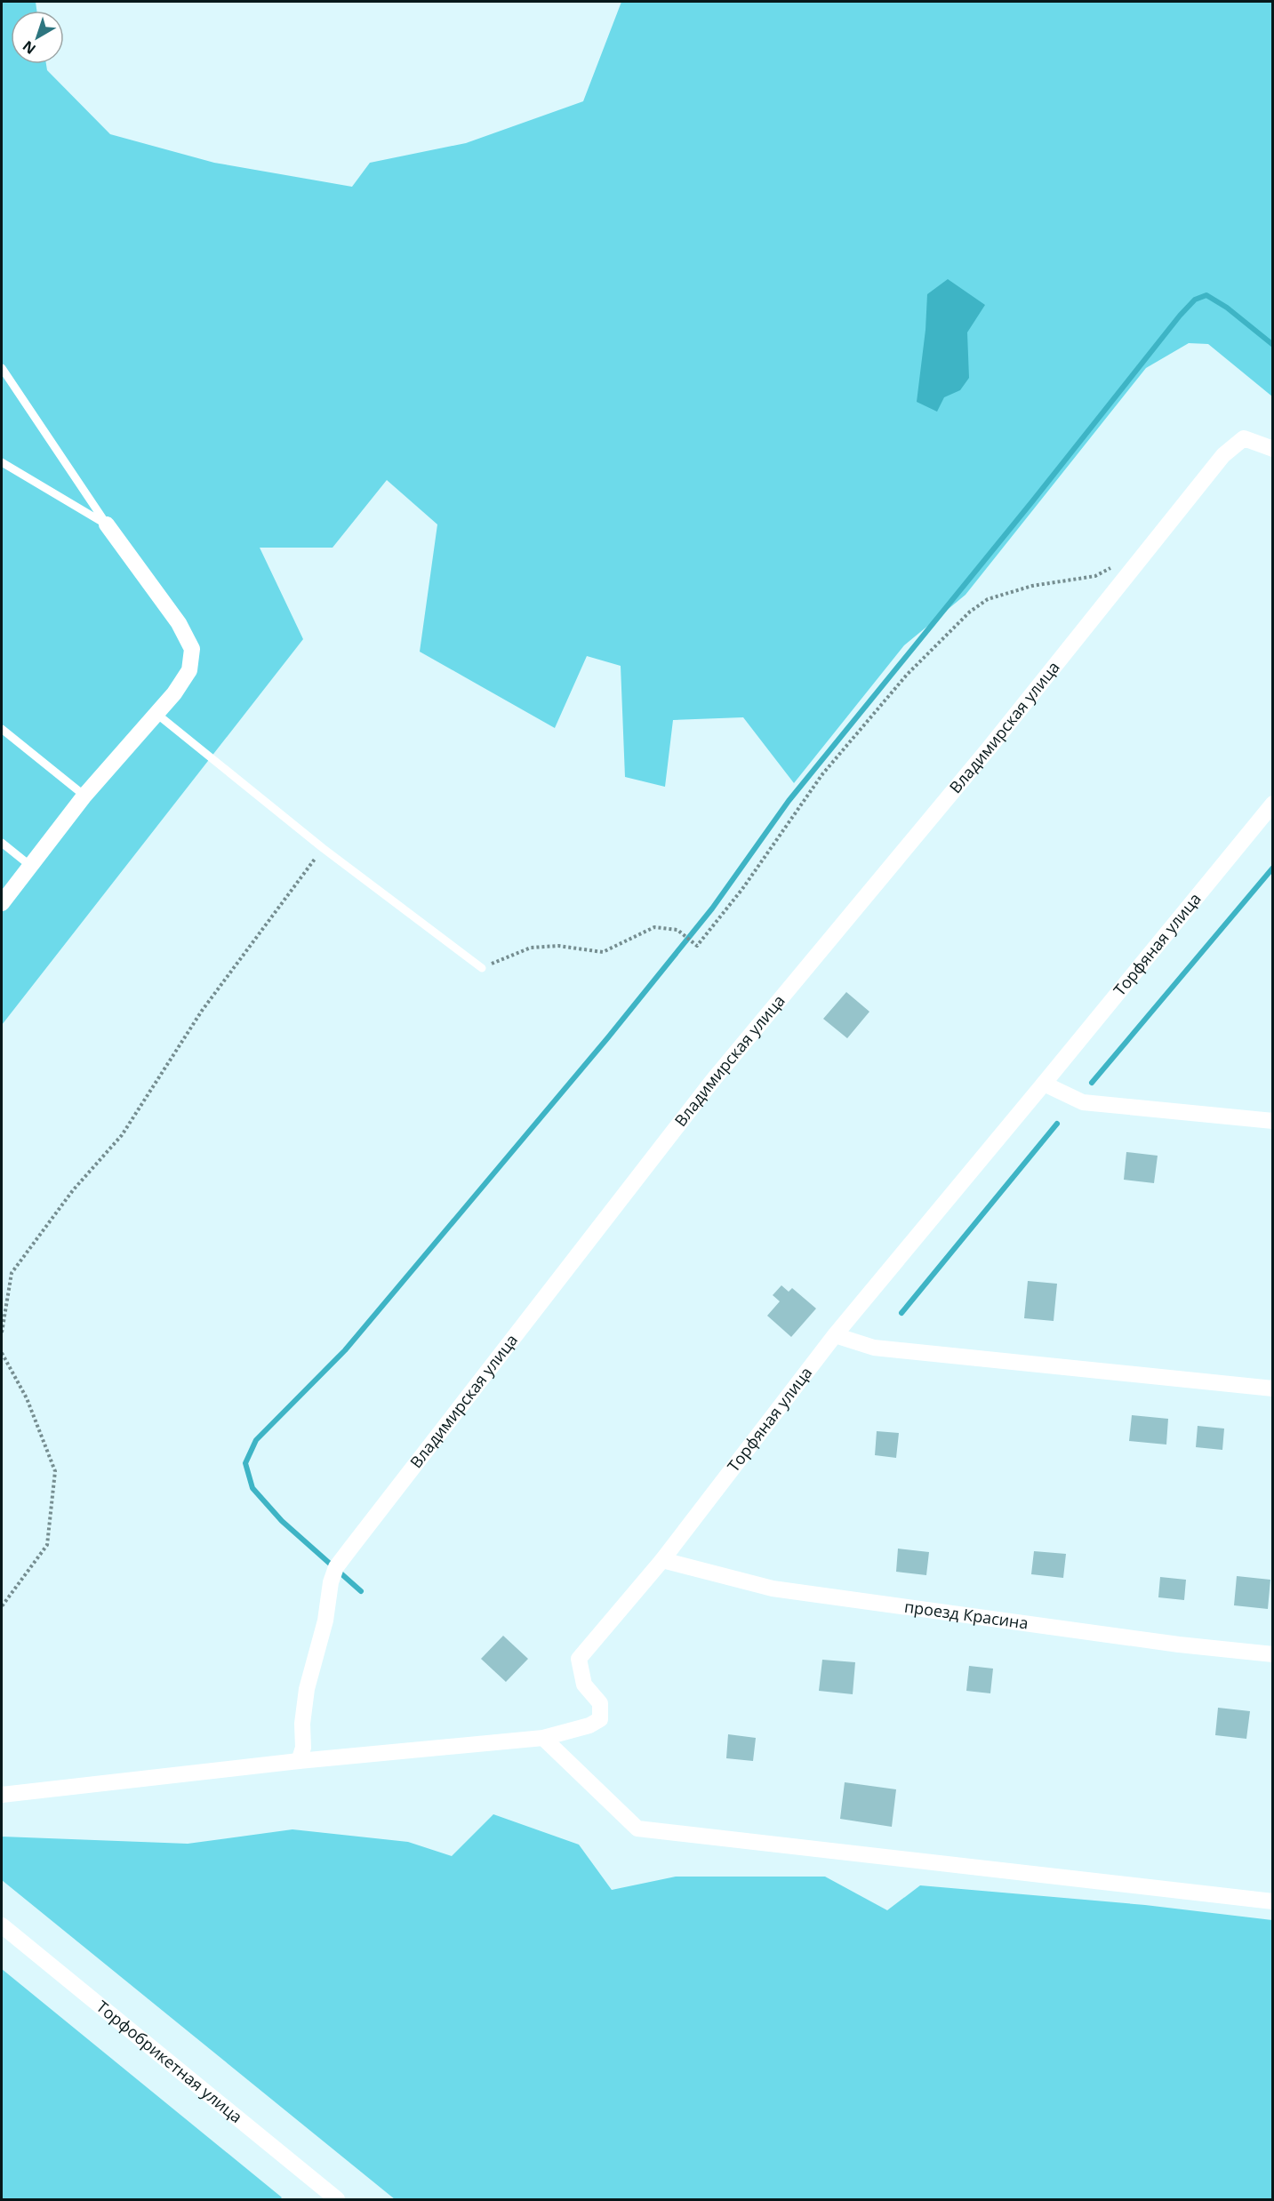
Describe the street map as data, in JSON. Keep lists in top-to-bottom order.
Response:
{
  "streets": {
    "street": [
      "Владимирская улица",
      "Торфяная улица",
      "проезд Красина",
      "Торфобрикетная улица"
    ]
  },
  "crossings": [
    ["Торфяная улица", "проезд Красина"]
  ],
  "north": "bottom left"
}
